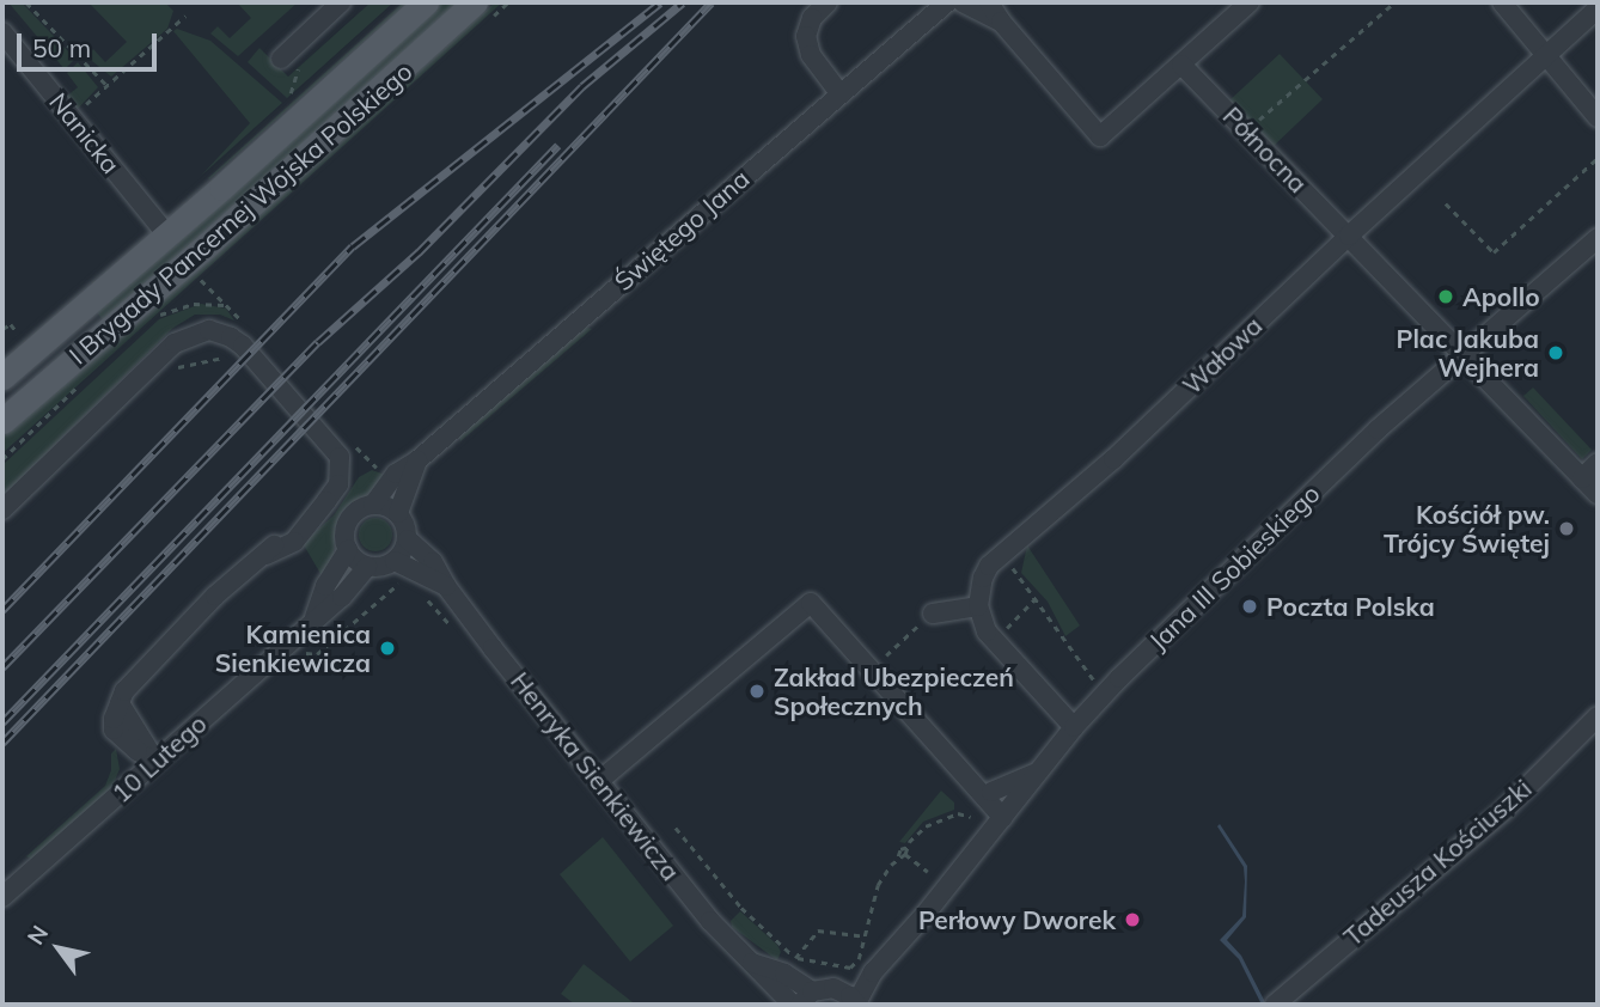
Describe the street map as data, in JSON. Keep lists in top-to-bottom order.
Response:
{
  "streets": {
    "main road": ["I Brygady Pancernej Wojska Polskiego"],
    "street": [
      "Nanicka",
      "Północna",
      "Świętego Jana",
      "Wałowa",
      "Jana III Sobieskiego",
      "10 Lutego",
      "Henryka Sienkiewicza",
      "Tadeusza Kościuszki"
    ]
  },
  "crossings": [
    ["Nanicka", "I Brygady Pancernej Wojska Polskiego"],
    ["Północna", "Wałowa"],
    ["Północna", "Jana III Sobieskiego"],
    ["Świętego Jana", "10 Lutego"],
    ["Świętego Jana", "Henryka Sienkiewicza"],
    ["10 Lutego", "Henryka Sienkiewicza"]
  ],
  "places": [
    "Apollo",
    "Plac Jakuba Wejhera",
    "Kościół pw. Trójcy Świętej",
    "Poczta Polska",
    "Kamienica Sienkiewicza",
    "Zakład Ubezpieczeń Społecznych",
    "Perłowy Dworek"
  ],
  "scale_bar": "50 m",
  "north": "top left"
}
